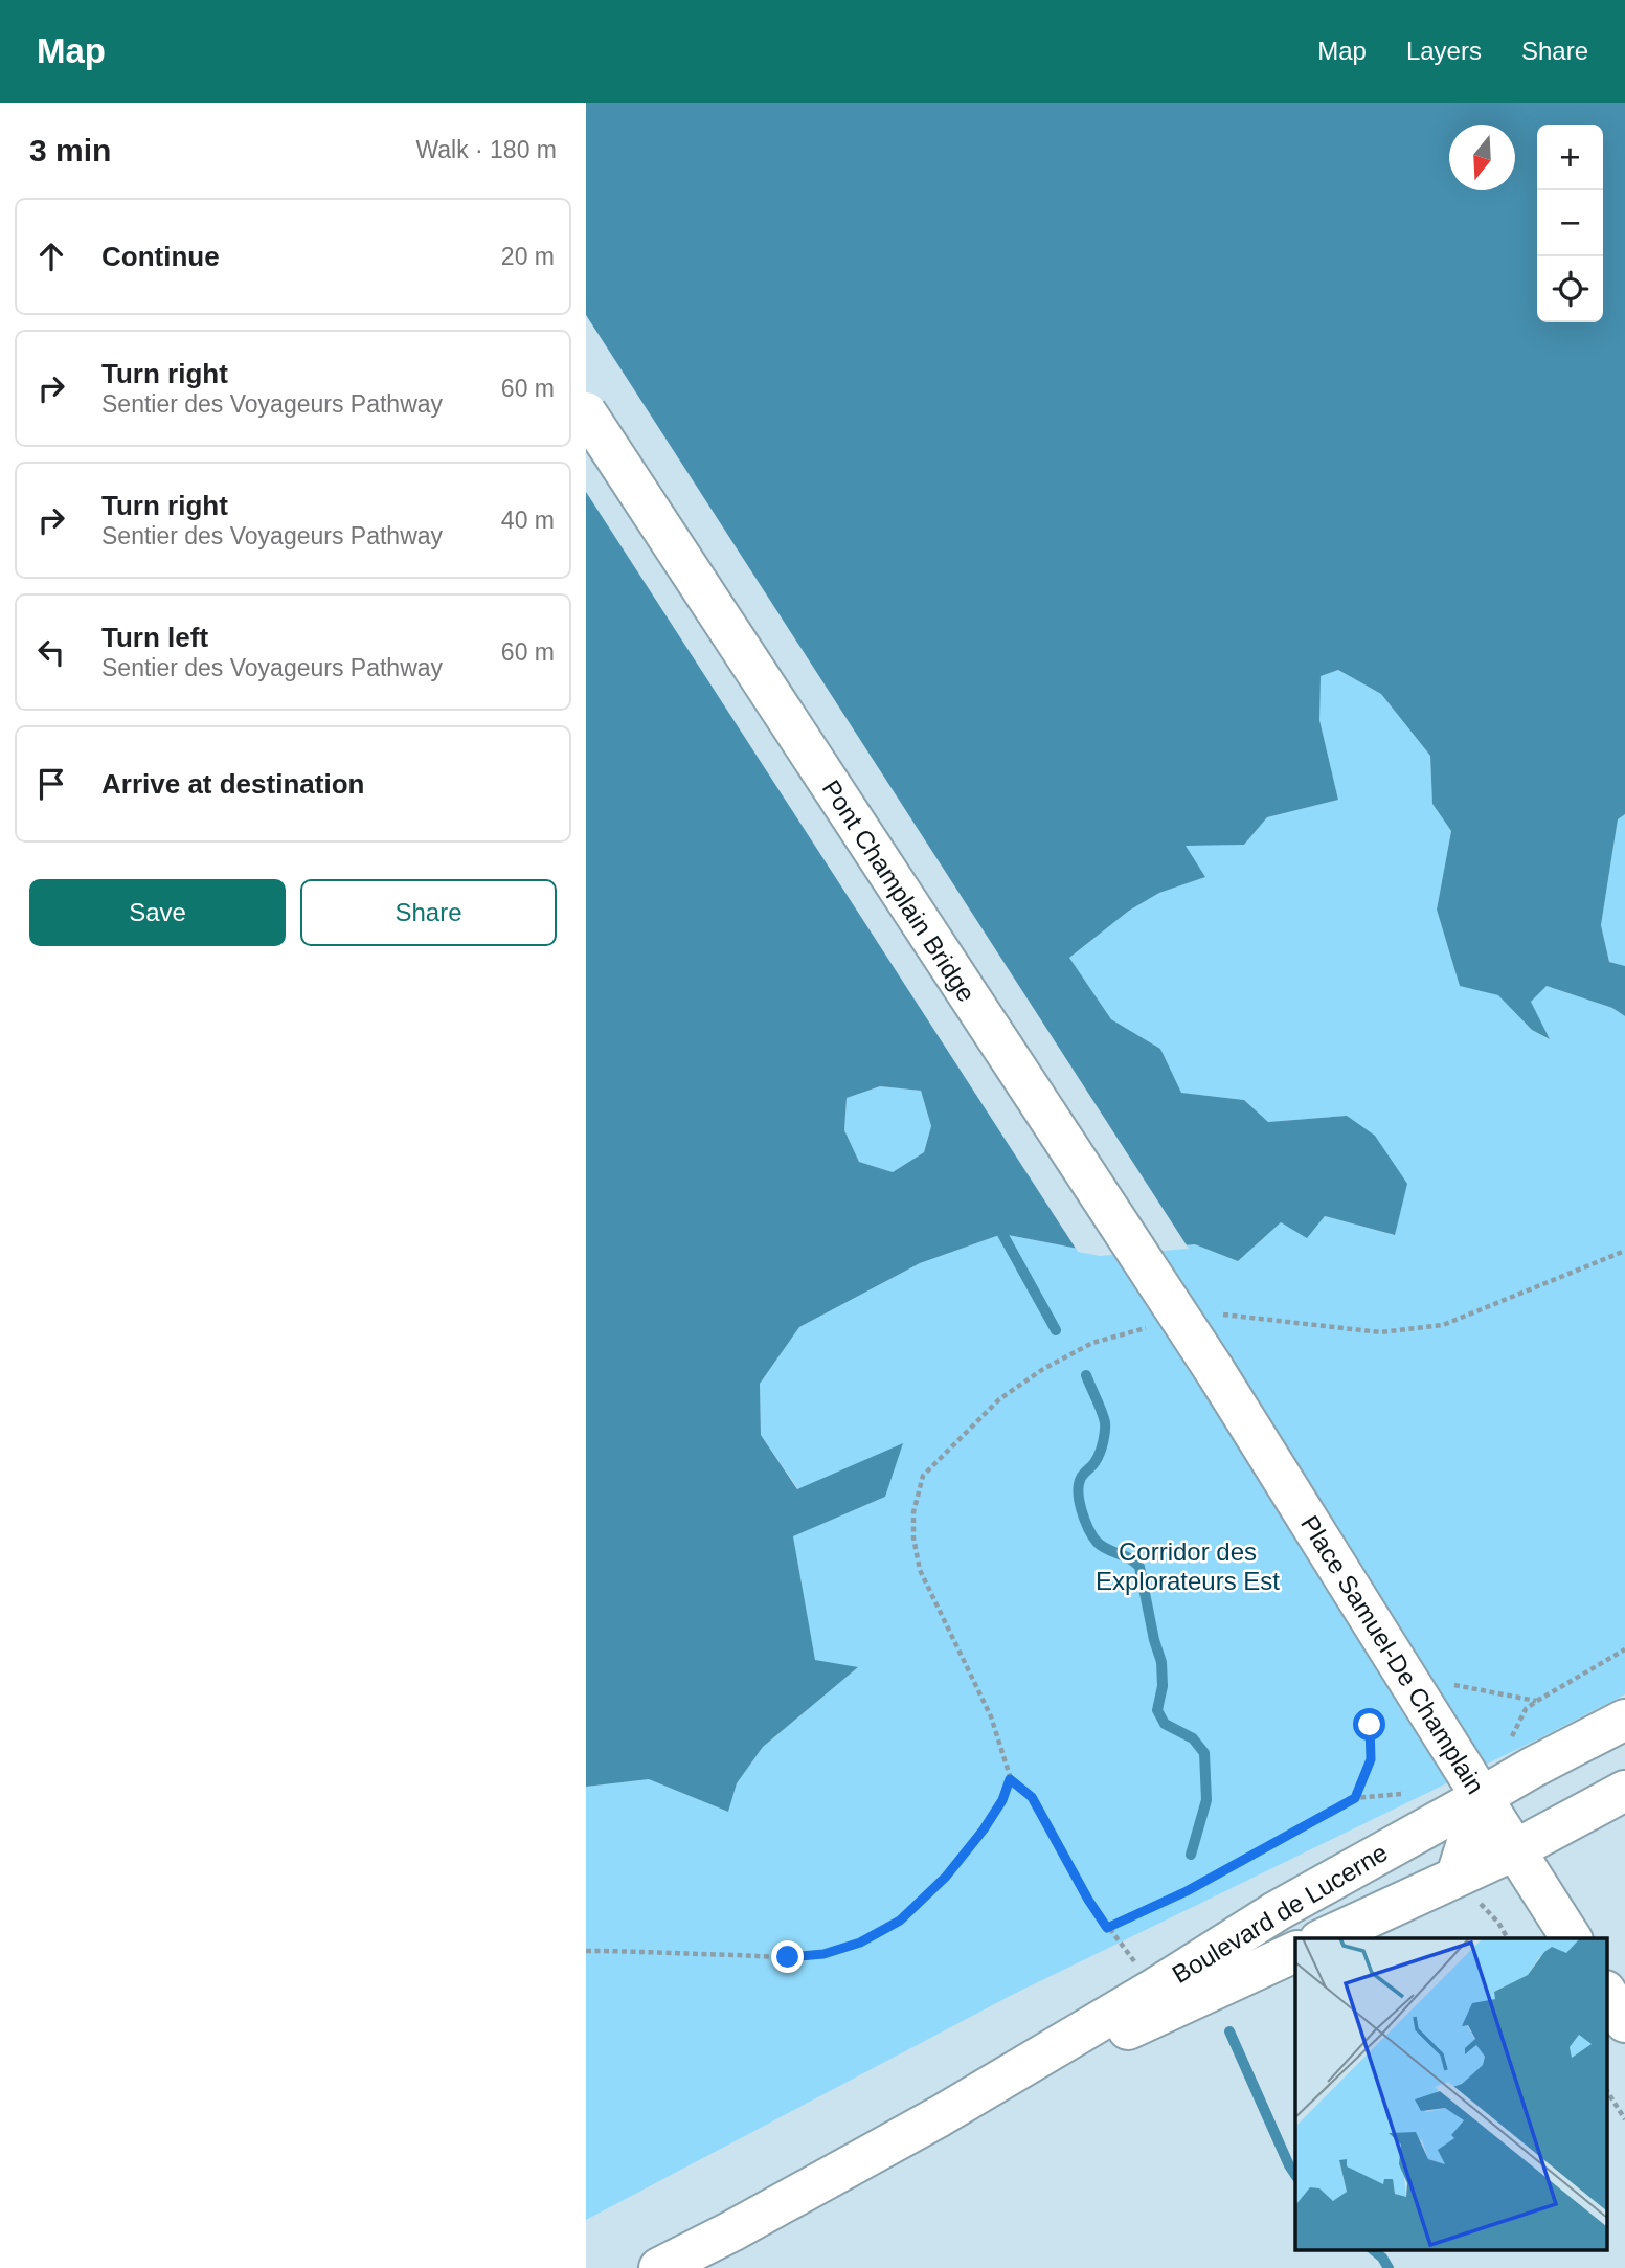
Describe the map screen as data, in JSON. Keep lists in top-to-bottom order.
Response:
{
  "streets": {
    "main road": ["Pont Champlain Bridge", "Place Samuel-De Champlain", "Boulevard de Lucerne"]
  },
  "crossings": [
    ["Pont Champlain Bridge", "Place Samuel-De Champlain"],
    ["Place Samuel-De Champlain", "Boulevard de Lucerne"]
  ],
  "parks": ["Corridor des Explorateurs Est"],
  "north": "bottom",
  "page": {
    "header": "Map",
    "nav": ["Map", "Layers", "Share"],
    "heading": ["3 min", "Walk · 180 m"],
    "map_buttons": ["+", "−"],
    "list": [
      ["Continue", "20 m"],
      ["Turn right", "Sentier des Voyageurs Pathway", "60 m"],
      ["Turn right", "Sentier des Voyageurs Pathway", "40 m"],
      ["Turn left", "Sentier des Voyageurs Pathway", "60 m"],
      "Arrive at destination"
    ],
    "buttons": ["Save", "Share"]
  }
}
